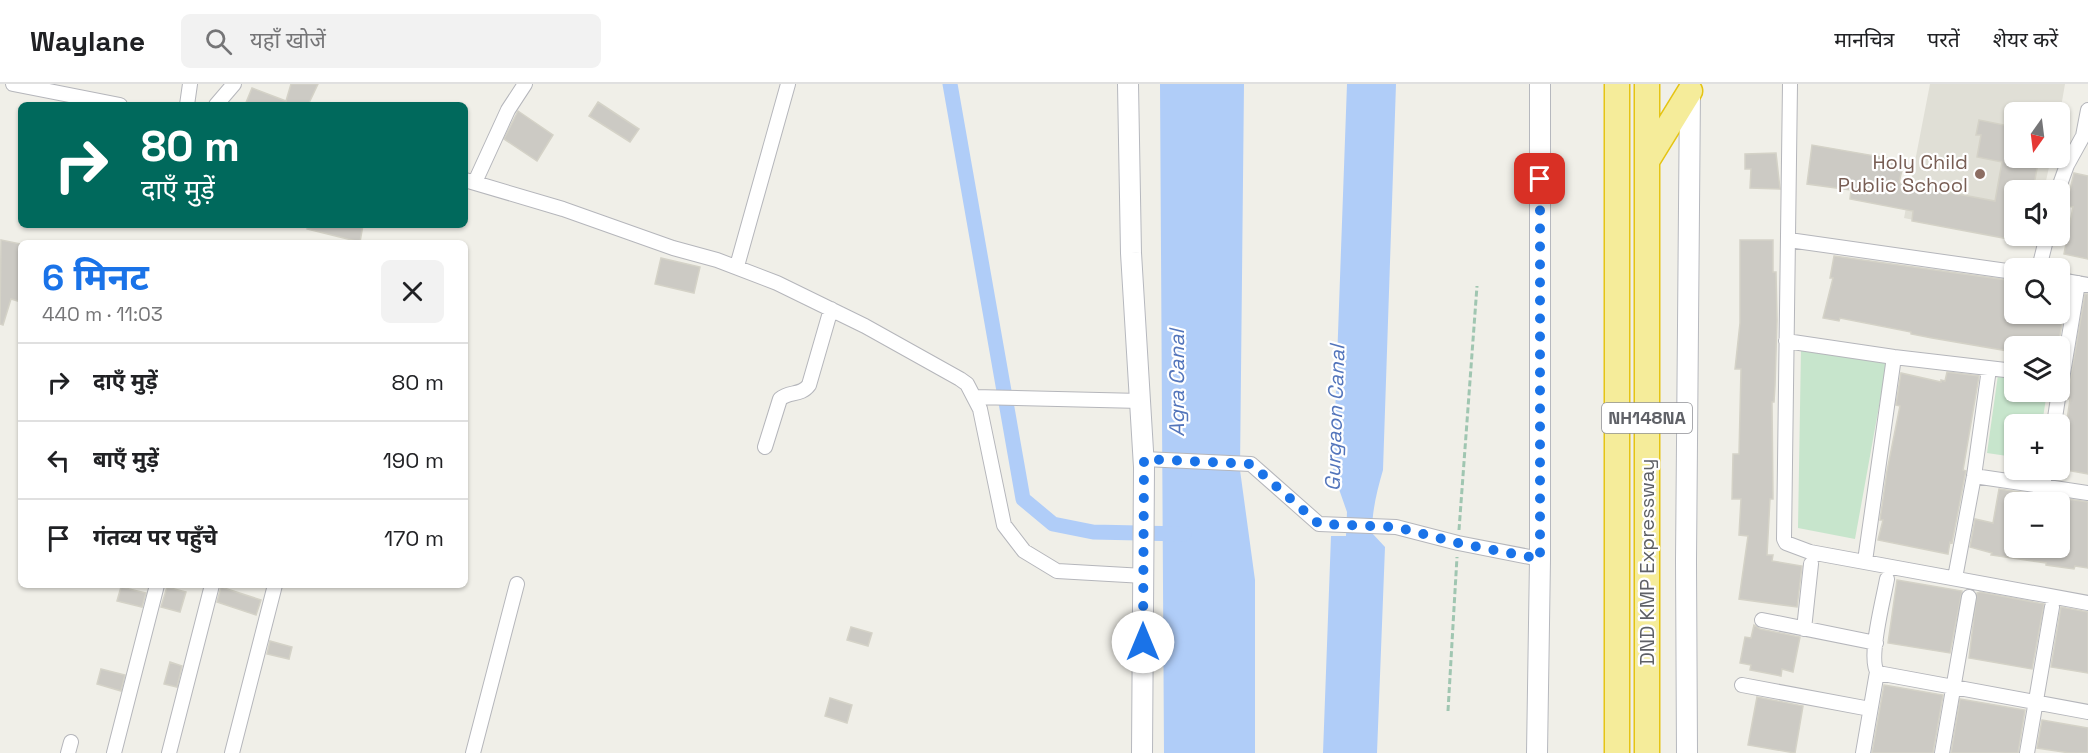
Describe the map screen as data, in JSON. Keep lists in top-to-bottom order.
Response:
{
  "streets": {
    "highway": ["NH148NA", "DND KMP Expressway"]
  },
  "water": ["Agra Canal", "Gurgaon Canal"],
  "places": ["Holy Child Public School"],
  "north": "bottom",
  "page": {
    "header": "Waylane",
    "search": "यहाँ खोजें",
    "nav": ["मानचित्र", "परतें", "शेयर करें"],
    "map_buttons": ["+", "−"],
    "turn": ["80 m", "दाएँ मुड़ें"],
    "heading": ["6 मिनट", "440 m · 11:03"],
    "list": [
      {
        "name": "दाएँ मुड़ें",
        "value": "80 m"
      },
      {
        "name": "बाएँ मुड़ें",
        "value": "190 m"
      },
      {
        "name": "गंतव्य पर पहुँचे",
        "value": "170 m"
      }
    ]
  }
}
